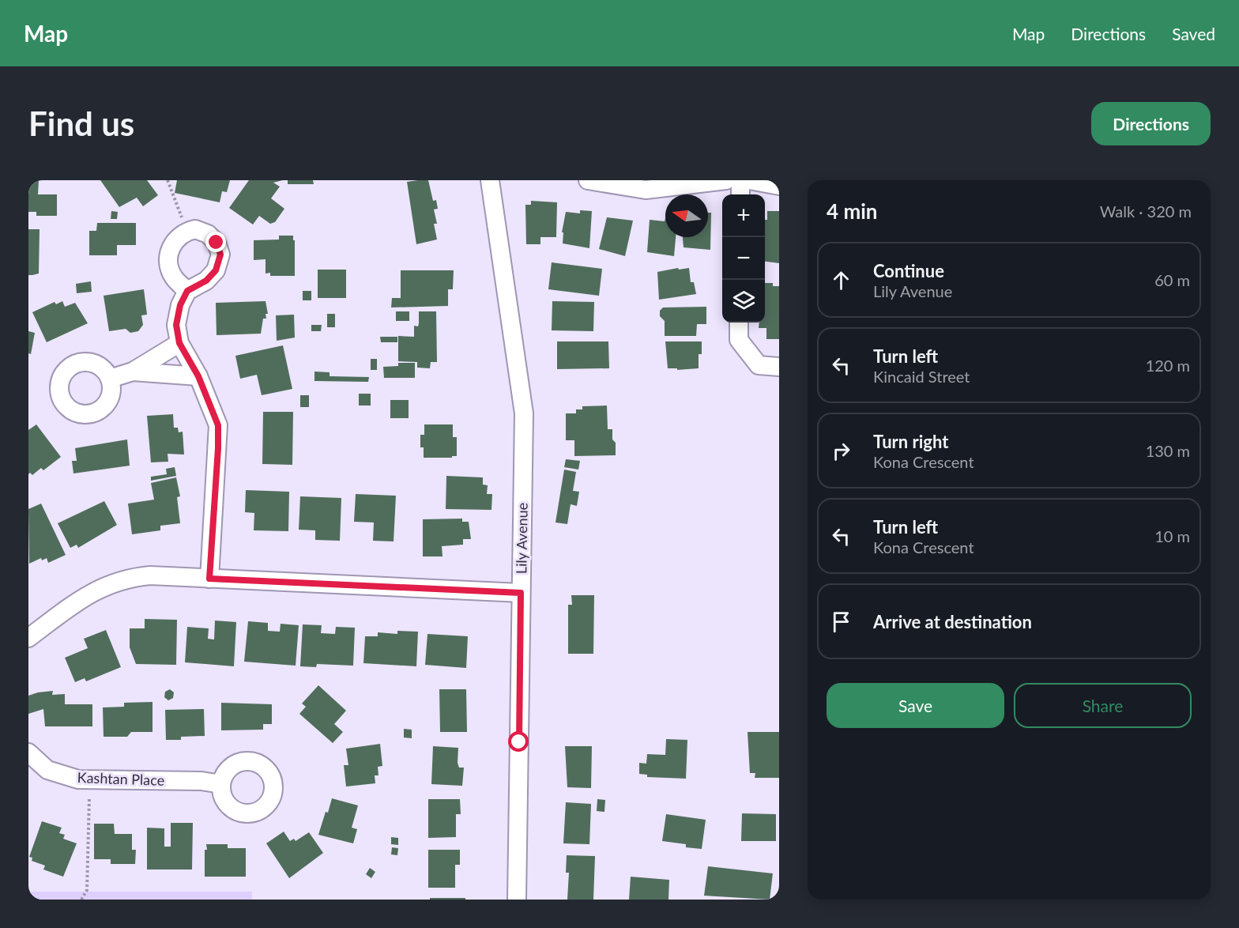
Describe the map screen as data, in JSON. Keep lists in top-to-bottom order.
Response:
{
  "streets": {
    "street": ["Lily Avenue", "Kashtan Place"]
  },
  "north": "left",
  "page": {
    "header": "Map",
    "nav": ["Map", "Directions", "Saved"],
    "buttons": [
      "Directions",
      ["Save", "Share"]
    ],
    "title": "Find us",
    "heading": ["4 min", "Walk · 320 m"],
    "map_buttons": ["+", "−"],
    "list": [
      ["Continue", "Lily Avenue", "60 m"],
      ["Turn left", "Kincaid Street", "120 m"],
      ["Turn right", "Kona Crescent", "130 m"],
      ["Turn left", "Kona Crescent", "10 m"],
      "Arrive at destination"
    ]
  }
}
